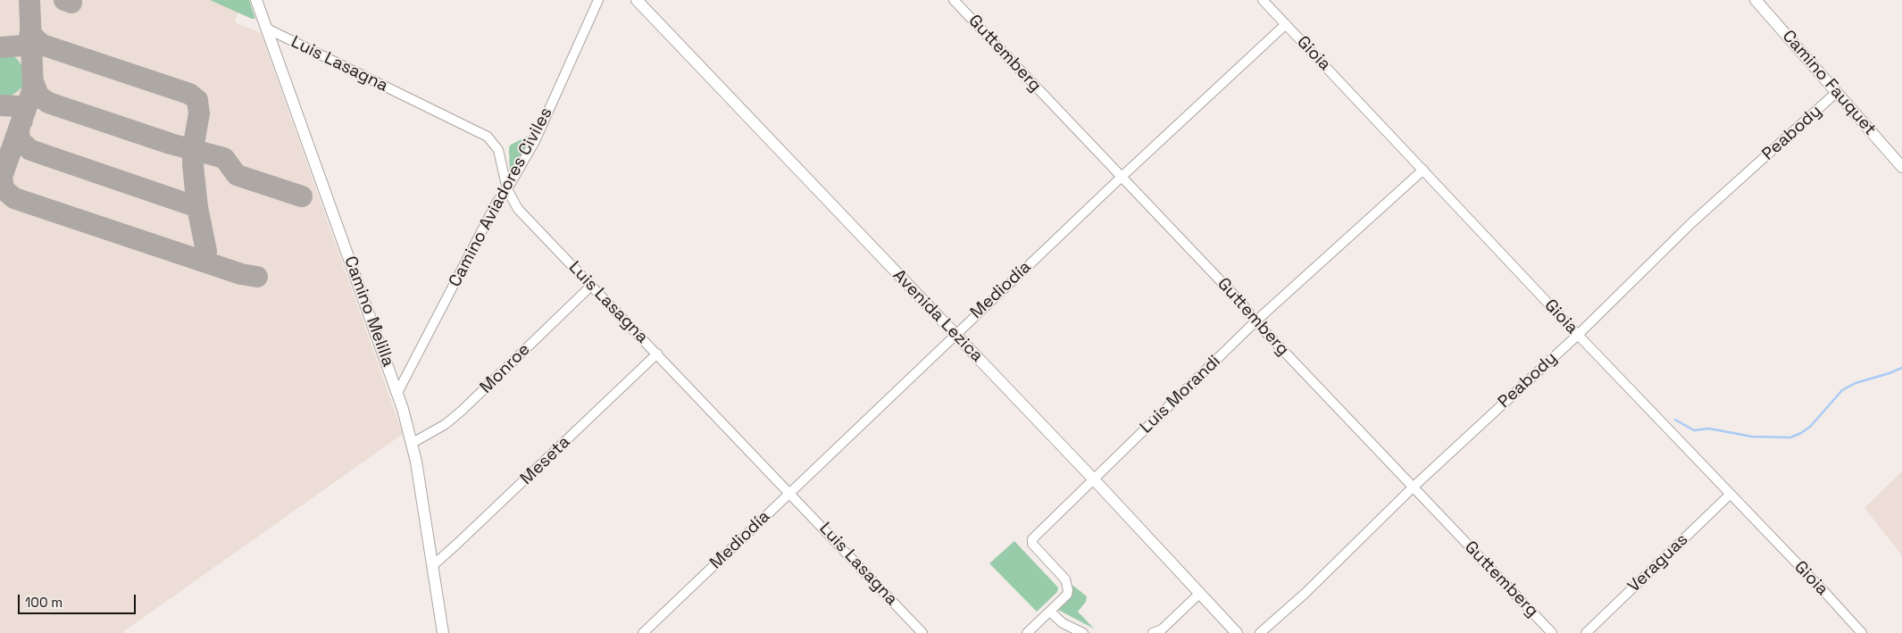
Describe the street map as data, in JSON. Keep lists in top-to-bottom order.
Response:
{
  "streets": {
    "street": [
      "Guttemberg",
      "Gioia",
      "Luis Lasagna",
      "Camino Fauquet",
      "Peabody",
      "Camino Aviadores Civiles",
      "Mediodía",
      "Camino Melilla",
      "Avenida Lezica",
      "Monroe",
      "Luis Morandi",
      "Meseta",
      "Veraguas"
    ]
  },
  "crossings": [
    ["Guttemberg", "Peabody"],
    ["Guttemberg", "Mediodía"],
    ["Guttemberg", "Luis Morandi"],
    ["Gioia", "Peabody"],
    ["Gioia", "Mediodía"],
    ["Gioia", "Luis Morandi"],
    ["Gioia", "Veraguas"],
    ["Luis Lasagna", "Camino Aviadores Civiles"],
    ["Luis Lasagna", "Mediodía"],
    ["Luis Lasagna", "Camino Melilla"],
    ["Luis Lasagna", "Monroe"],
    ["Luis Lasagna", "Meseta"],
    ["Camino Fauquet", "Peabody"],
    ["Camino Aviadores Civiles", "Camino Melilla"],
    ["Mediodía", "Avenida Lezica"],
    ["Camino Melilla", "Monroe"],
    ["Camino Melilla", "Meseta"],
    ["Avenida Lezica", "Luis Morandi"]
  ],
  "scale_bar": "100 m"
}
